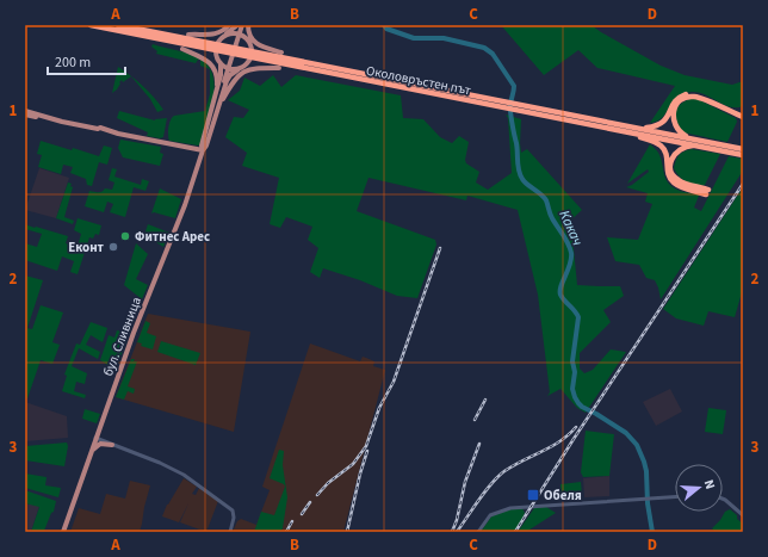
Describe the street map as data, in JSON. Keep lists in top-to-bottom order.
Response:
{
  "streets": {
    "highway": ["Околовръстен път"],
    "main road": ["бул. Сливница"]
  },
  "crossings": [
    ["Околовръстен път", "бул. Сливница"]
  ],
  "water": ["Какач"],
  "places": {
    "other": ["Фитнес Арес", "Еконт"],
    "transit": ["Обеля"]
  },
  "scale_bar": "200 m",
  "north": "right",
  "grid": {
    "columns": [
      "A",
      "B",
      "C",
      "D"
    ],
    "rows": ["1", "2", "3"]
  }
}
